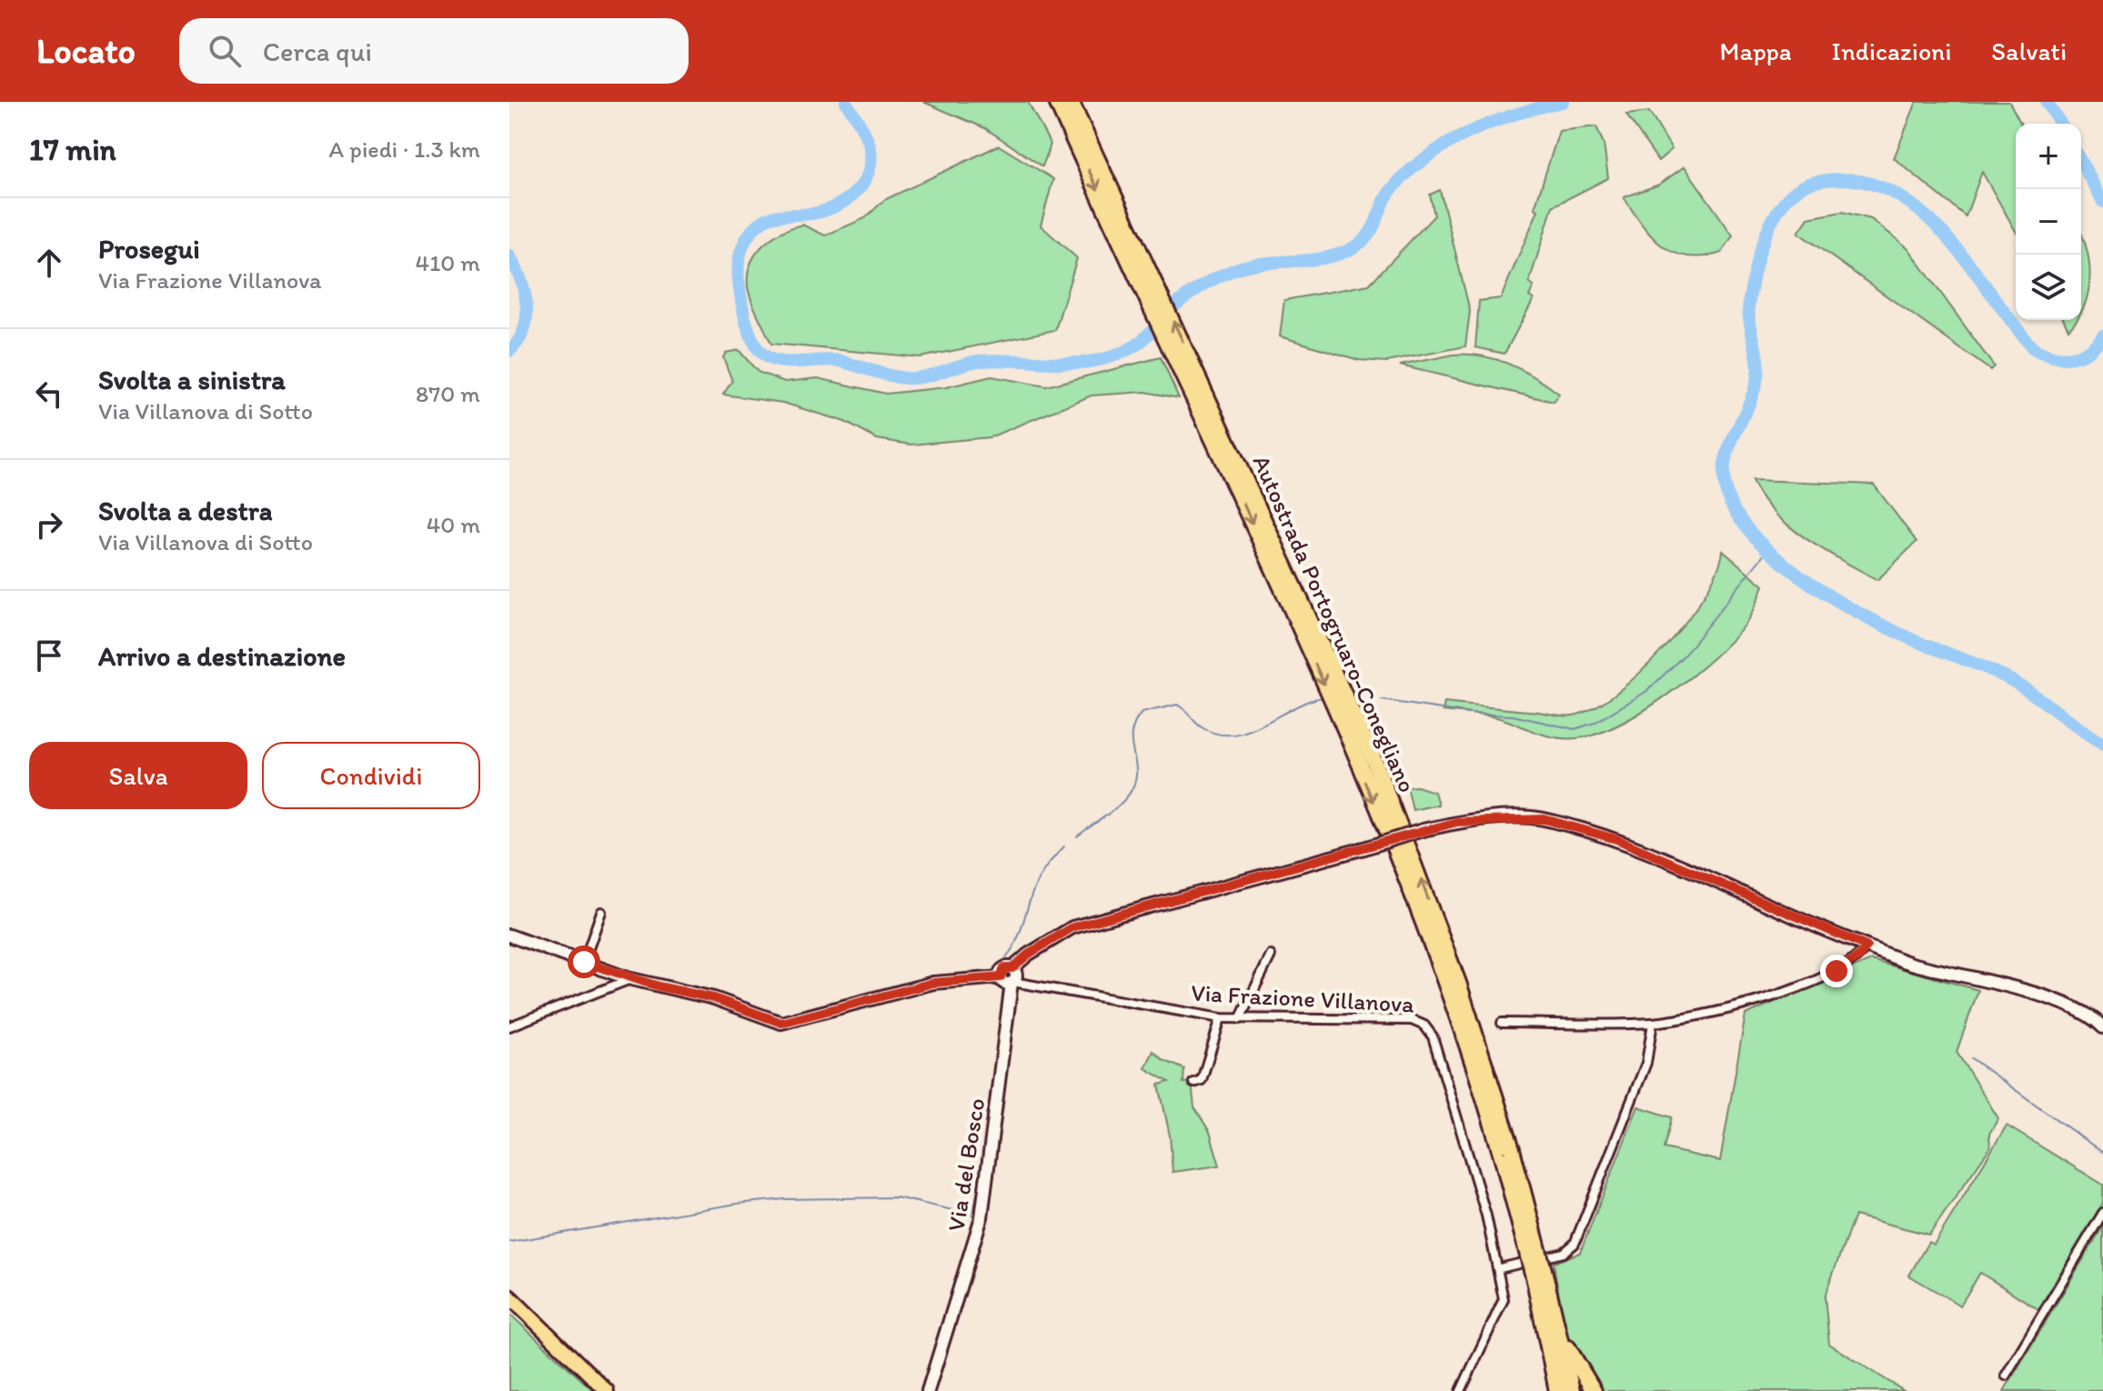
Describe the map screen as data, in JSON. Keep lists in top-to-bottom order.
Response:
{
  "streets": {
    "highway": ["Autostrada Portogruaro-Conegliano"],
    "street": ["Via Frazione Villanova", "Via del Bosco"]
  },
  "crossings": [
    ["Via Frazione Villanova", "Via del Bosco"]
  ],
  "page": {
    "header": "Locato",
    "search": "Cerca qui",
    "nav": ["Mappa", "Indicazioni", "Salvati"],
    "heading": ["17 min", "A piedi · 1.3 km"],
    "map_buttons": ["+", "−"],
    "list": [
      ["Prosegui", "Via Frazione Villanova", "410 m"],
      ["Svolta a sinistra", "Via Villanova di Sotto", "870 m"],
      ["Svolta a destra", "Via Villanova di Sotto", "40 m"],
      "Arrivo a destinazione"
    ],
    "buttons": ["Salva", "Condividi"]
  }
}
